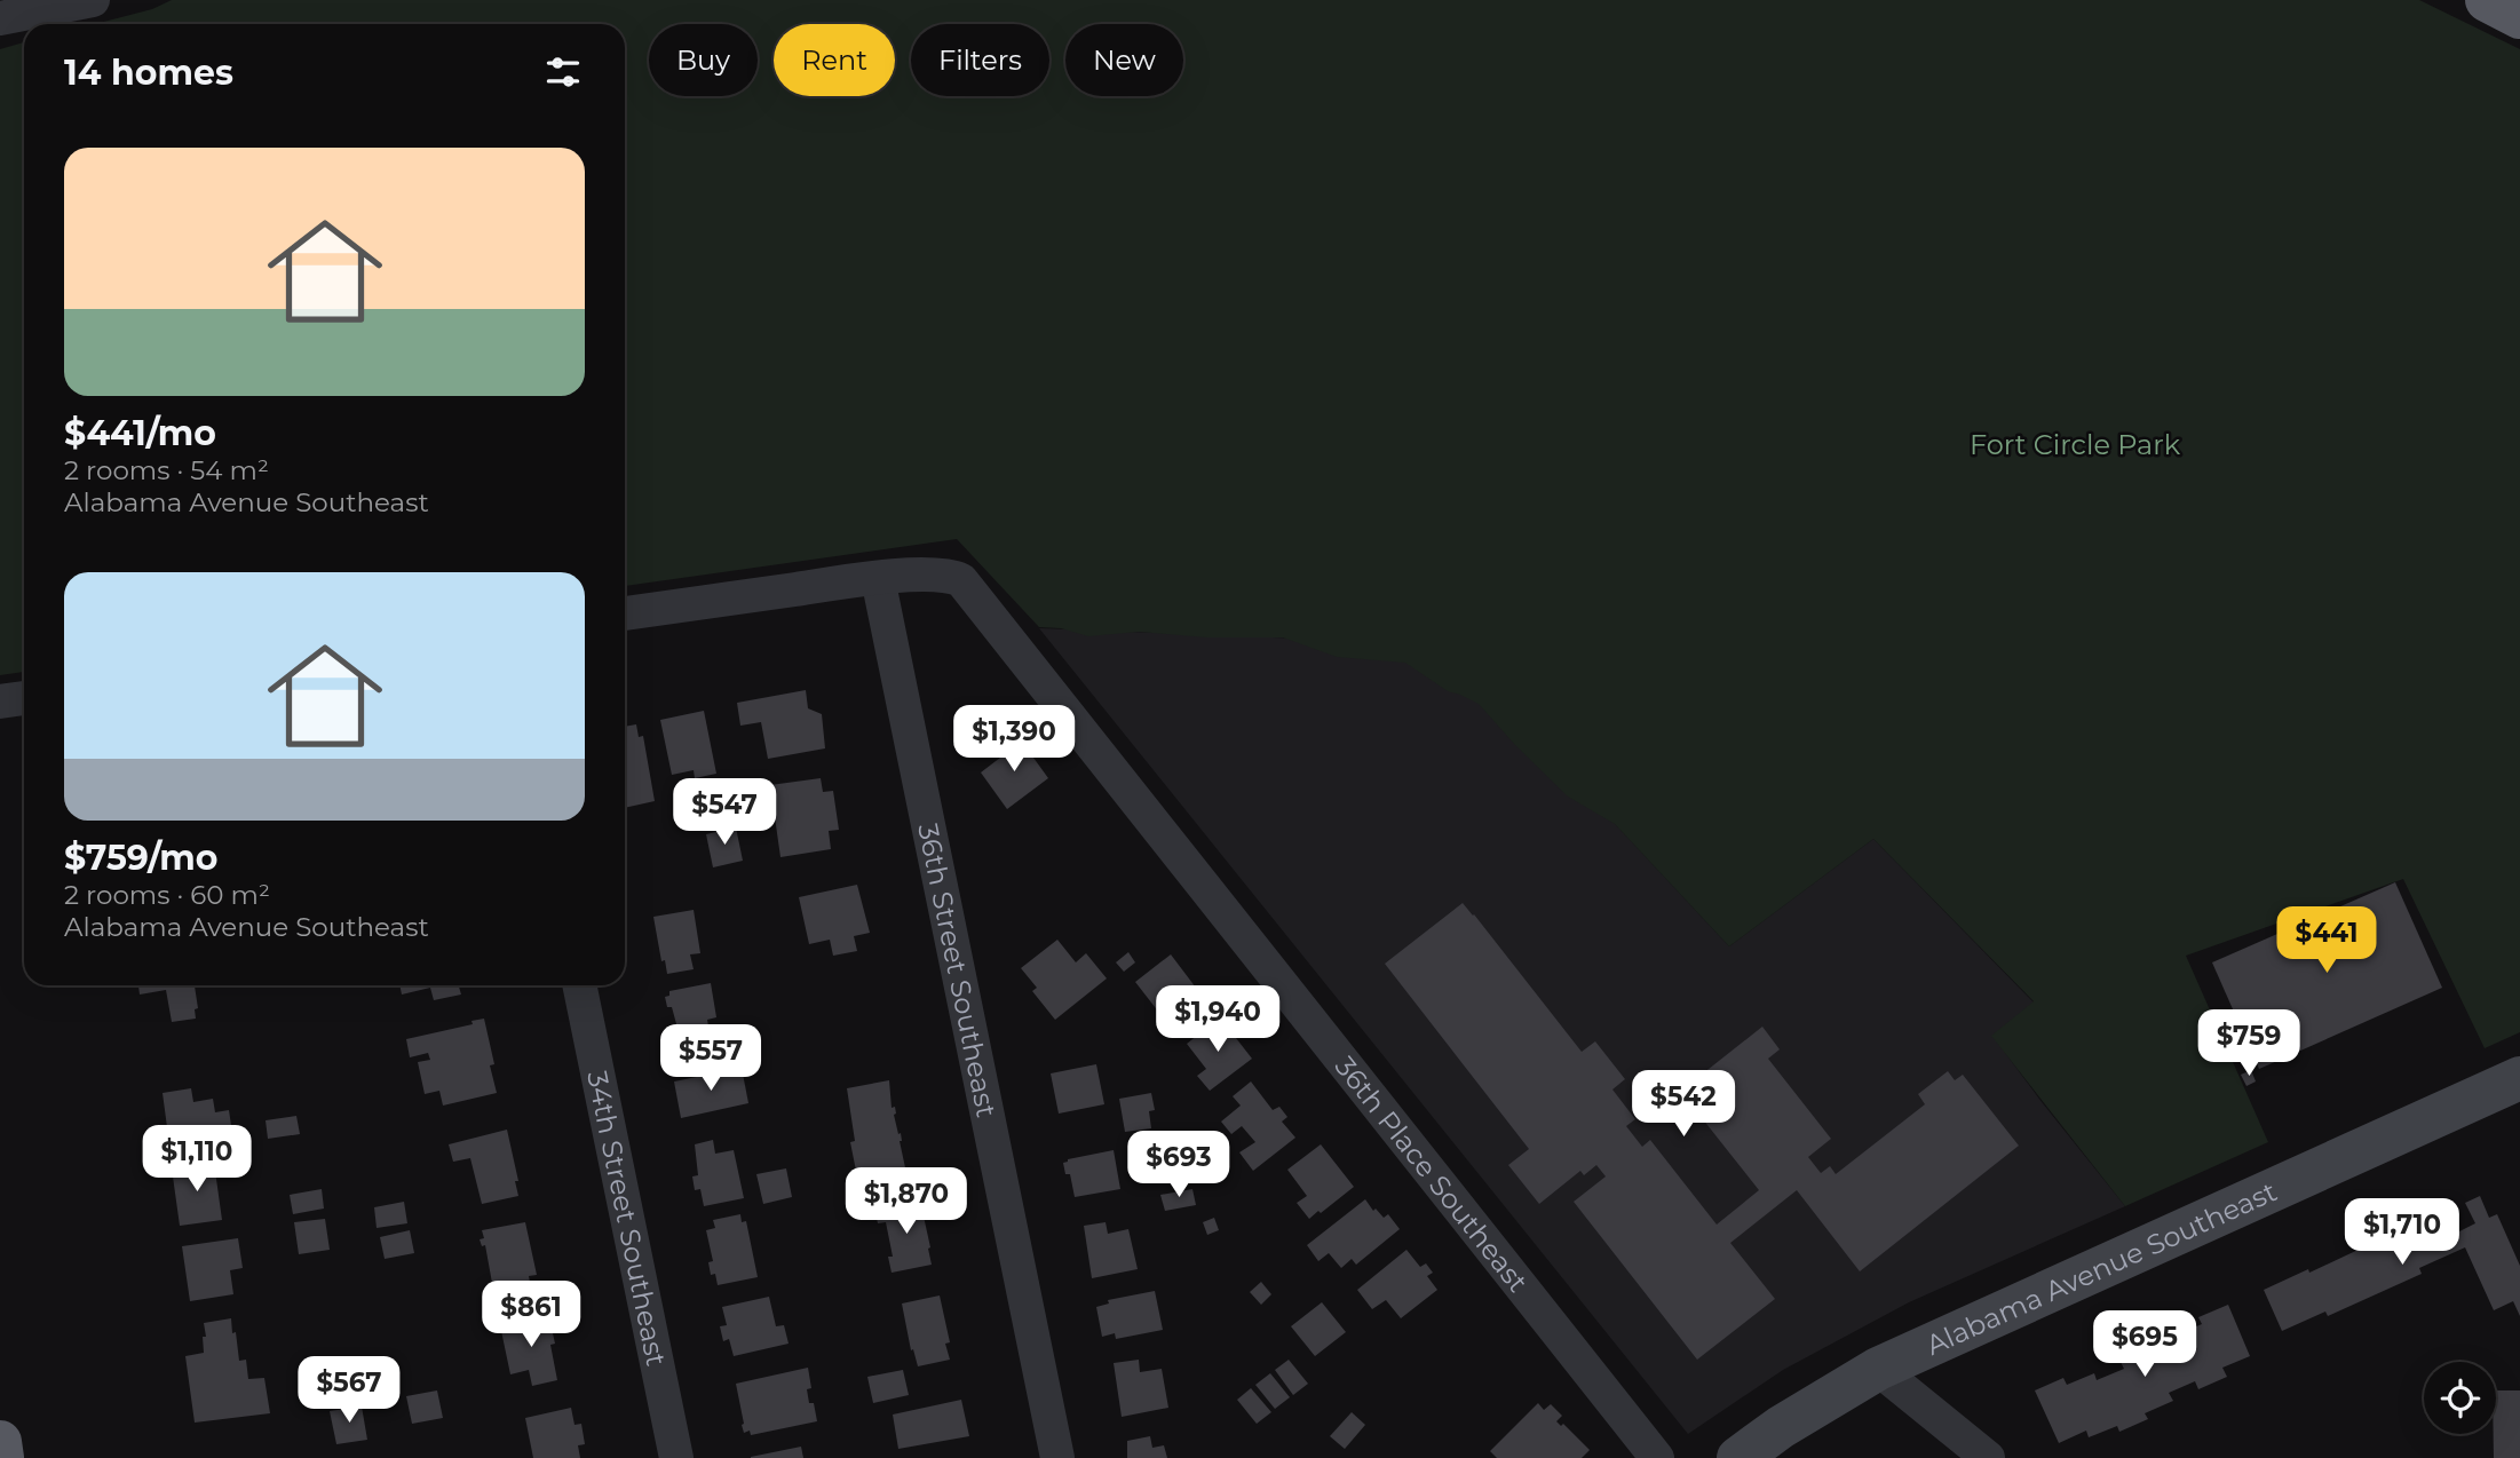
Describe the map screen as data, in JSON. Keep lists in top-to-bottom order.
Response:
{
  "streets": {
    "main road": ["Alabama Avenue Southeast"],
    "street": ["36th Street Southeast", "36th Place Southeast", "34th Street Southeast"]
  },
  "crossings": [
    ["36th Street Southeast", "36th Place Southeast"]
  ],
  "parks": ["Fort Circle Park"],
  "page": {
    "chip": [
      "Buy",
      "Rent",
      "Filters",
      "New"
    ],
    "heading": "14 homes",
    "list": [
      {
        "name": "$441/mo",
        "note": "2 rooms · 54 m² · Alabama Avenue Southeast"
      },
      {
        "name": "$759/mo",
        "note": "2 rooms · 60 m² · Alabama Avenue Southeast"
      }
    ],
    "price": [
      "$1,390",
      "$547",
      "$441",
      "$1,940",
      "$759",
      "$557",
      "$542",
      "$1,110",
      "$693",
      "$1,870",
      "$1,710",
      "$861",
      "$695",
      "$567"
    ]
  }
}
